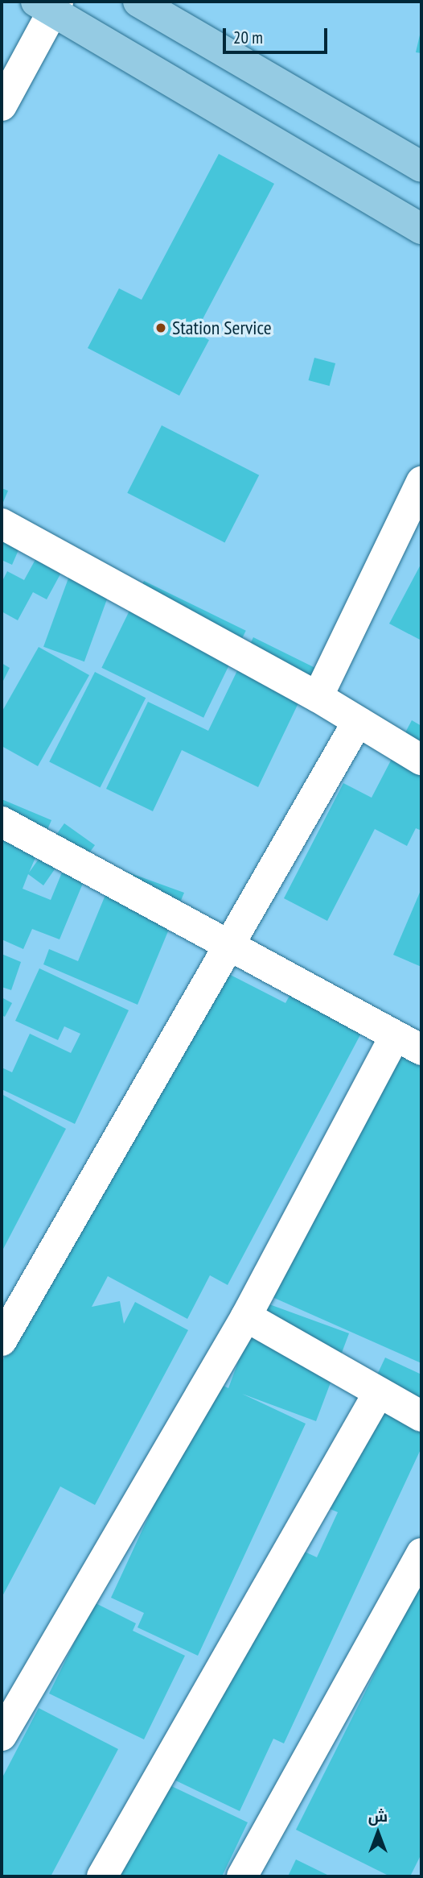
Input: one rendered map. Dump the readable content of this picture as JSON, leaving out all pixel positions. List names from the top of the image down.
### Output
{
  "places": ["Station Service"],
  "scale_bar": "20 m",
  "north": "top"
}
